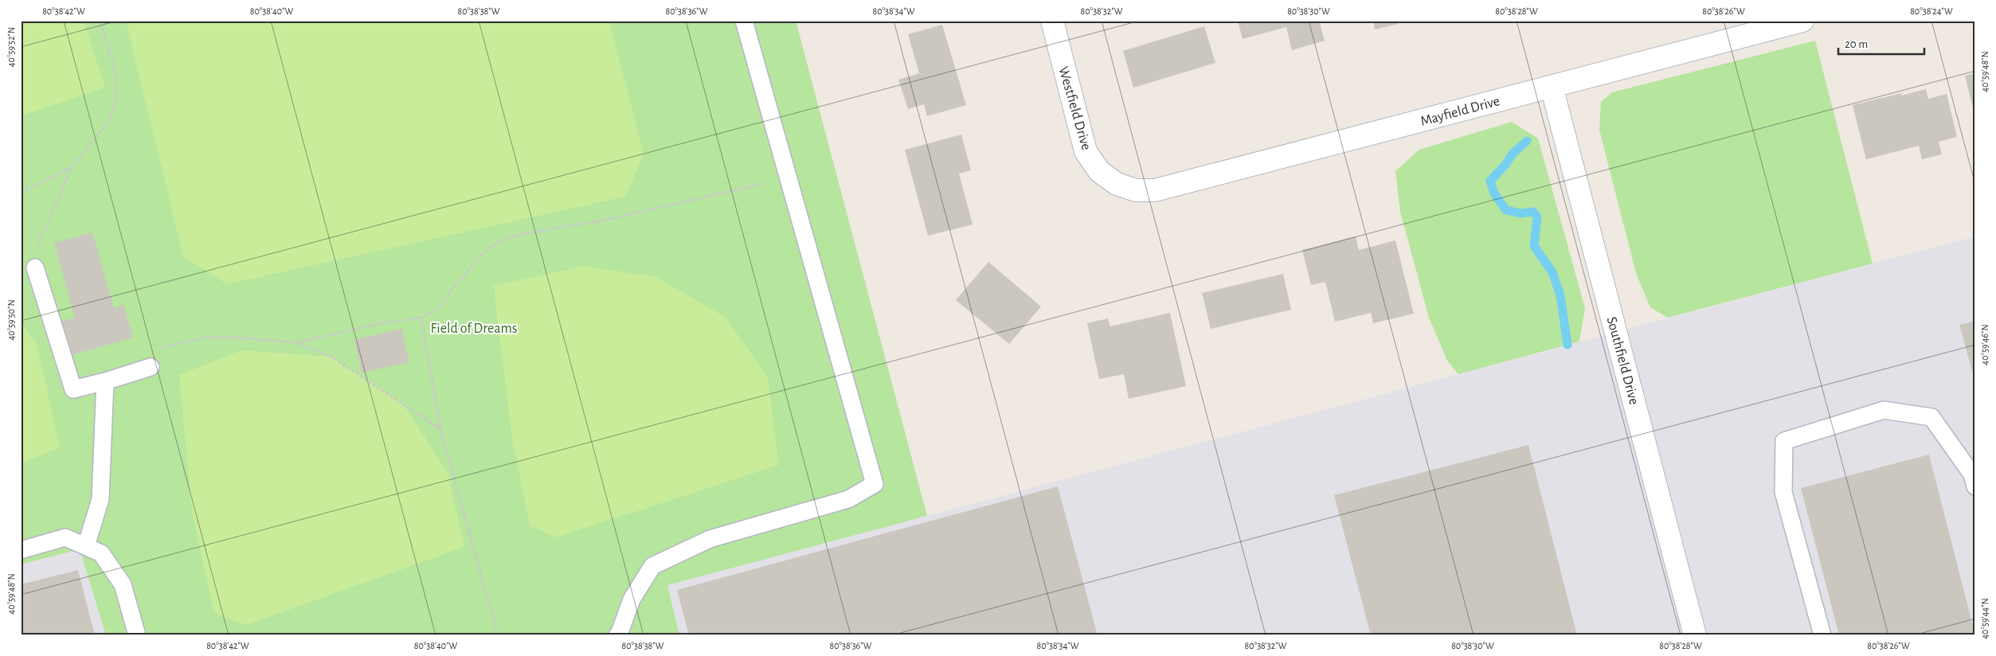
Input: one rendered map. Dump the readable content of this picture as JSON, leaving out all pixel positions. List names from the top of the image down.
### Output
{
  "streets": {
    "street": ["Westfield Drive", "Mayfield Drive", "Southfield Drive"]
  },
  "crossings": [
    ["Westfield Drive", "Mayfield Drive"],
    ["Mayfield Drive", "Southfield Drive"]
  ],
  "parks": ["Field of Dreams"],
  "scale_bar": "20 m",
  "coordinates": [
    "80°38'42\"W",
    "80°38'40\"W",
    "80°38'38\"W",
    "80°38'36\"W",
    "80°38'34\"W",
    "80°38'32\"W",
    "80°38'30\"W",
    "80°38'28\"W",
    "80°38'26\"W",
    "80°38'24\"W",
    "40°59'52\"N",
    "40°59'48\"N",
    "40°59'50\"N",
    "40°59'46\"N",
    "40°59'44\"N"
  ]
}
